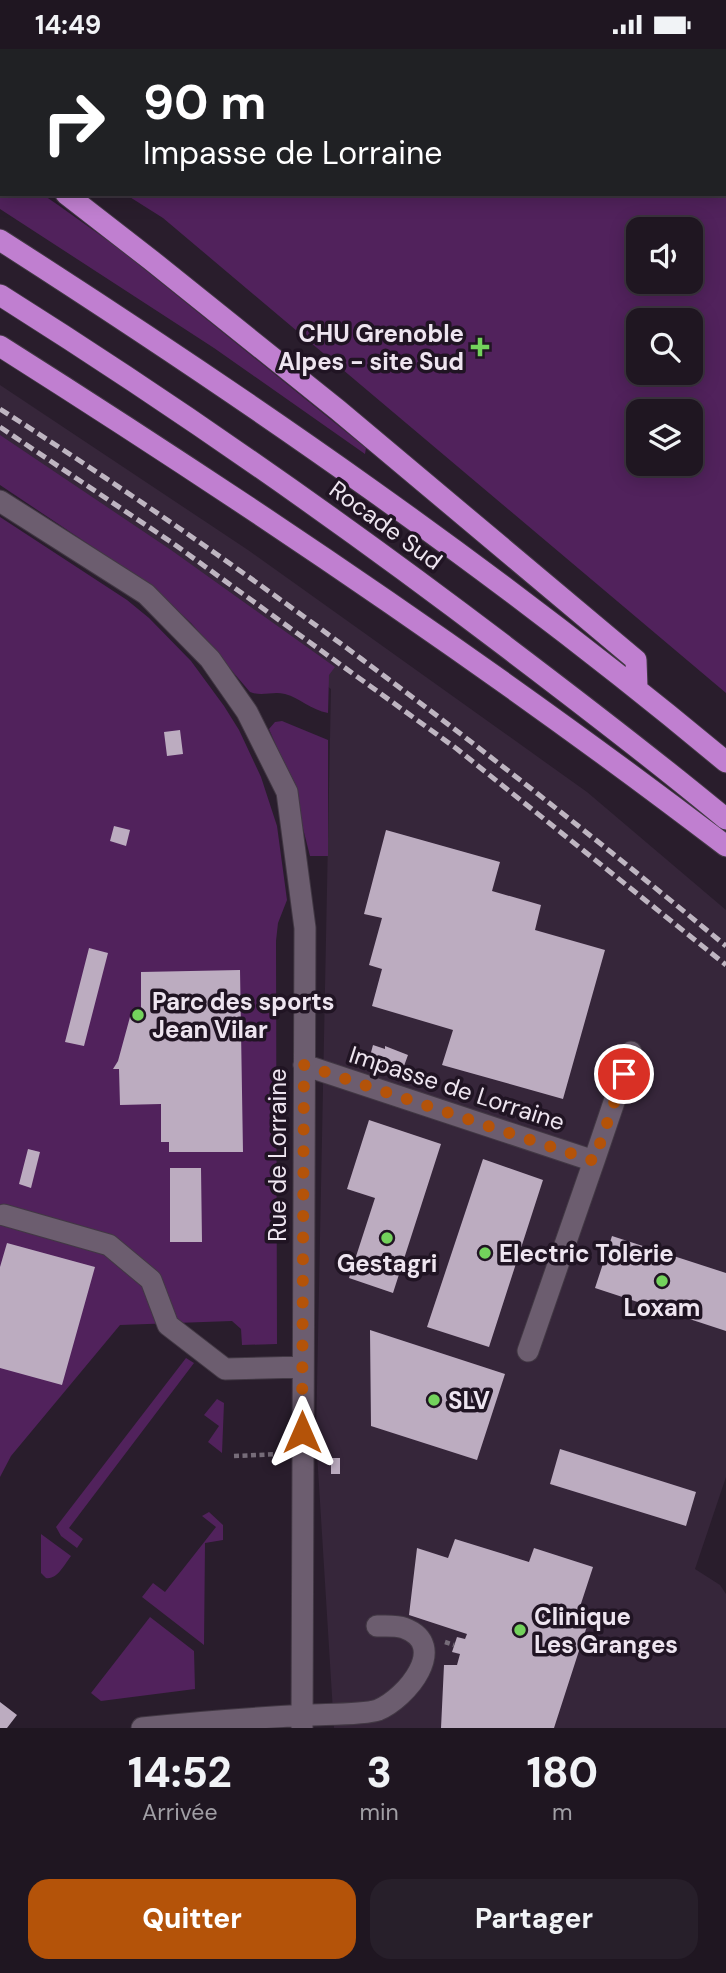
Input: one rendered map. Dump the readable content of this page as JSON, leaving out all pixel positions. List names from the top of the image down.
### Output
{
  "streets": {
    "highway": ["Rocade Sud"],
    "street": ["Impasse de Lorraine", "Rue de Lorraine"]
  },
  "crossings": [
    ["Impasse de Lorraine", "Rue de Lorraine"]
  ],
  "places": {
    "health": ["CHU Grenoble Alpes - site Sud"],
    "other": [
      "Parc des sports Jean Vilar",
      "Gestagri",
      "Electric Tolerie",
      "Loxam",
      "SLV",
      "Clinique Les Granges"
    ]
  },
  "page": {
    "status": "14:49",
    "turn": ["90 m", "Impasse de Lorraine"],
    "eta": [
      "14:52",
      "Arrivée",
      "3",
      "min",
      "180",
      "m"
    ],
    "buttons": ["Quitter", "Partager"]
  }
}
